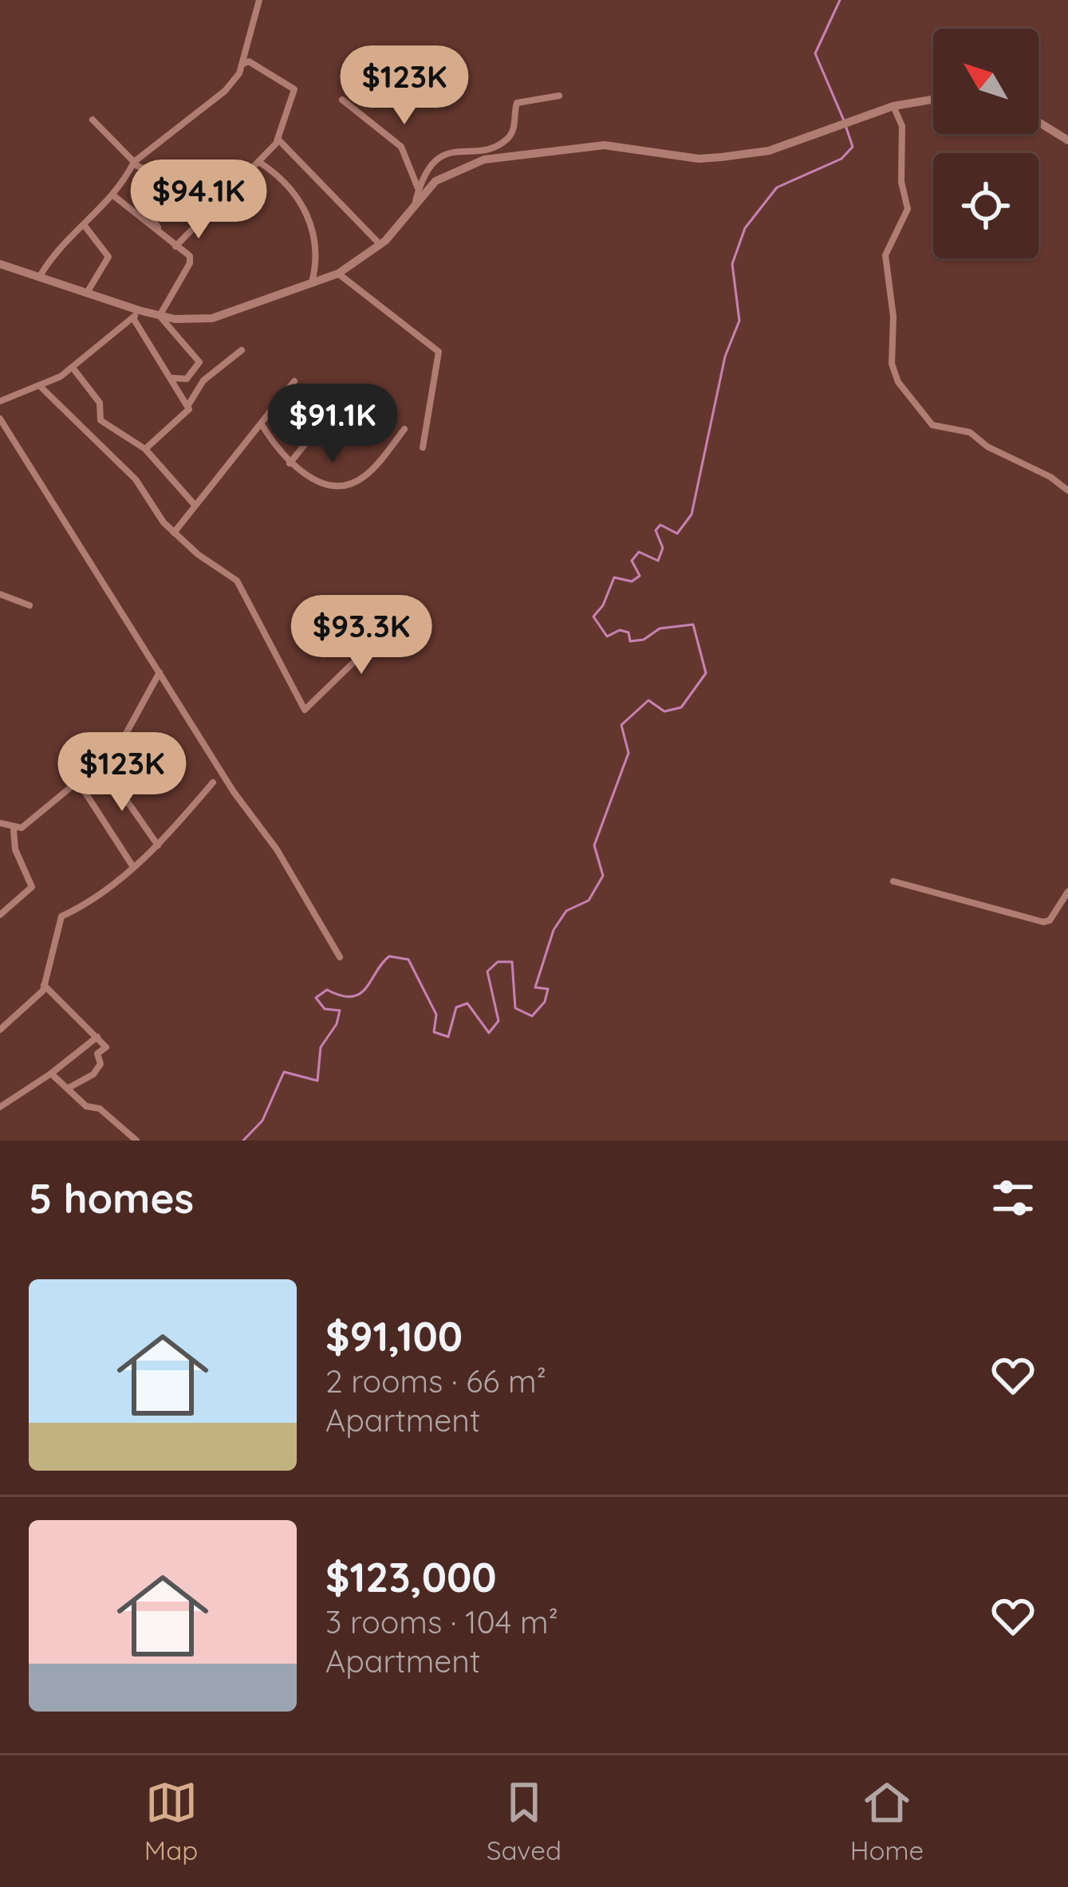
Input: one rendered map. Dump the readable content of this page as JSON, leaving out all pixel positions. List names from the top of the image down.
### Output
{
  "north": "top left",
  "page": {
    "price": [
      "$123K",
      "$94.1K",
      "$91.1K",
      "$93.3K",
      "$123K"
    ],
    "heading": "5 homes",
    "list": [
      {
        "name": "$91,100",
        "note": "2 rooms · 66 m² · Apartment"
      },
      {
        "name": "$123,000",
        "note": "3 rooms · 104 m² · Apartment"
      }
    ],
    "tabs": ["Map", "Saved", "Home"]
  }
}
